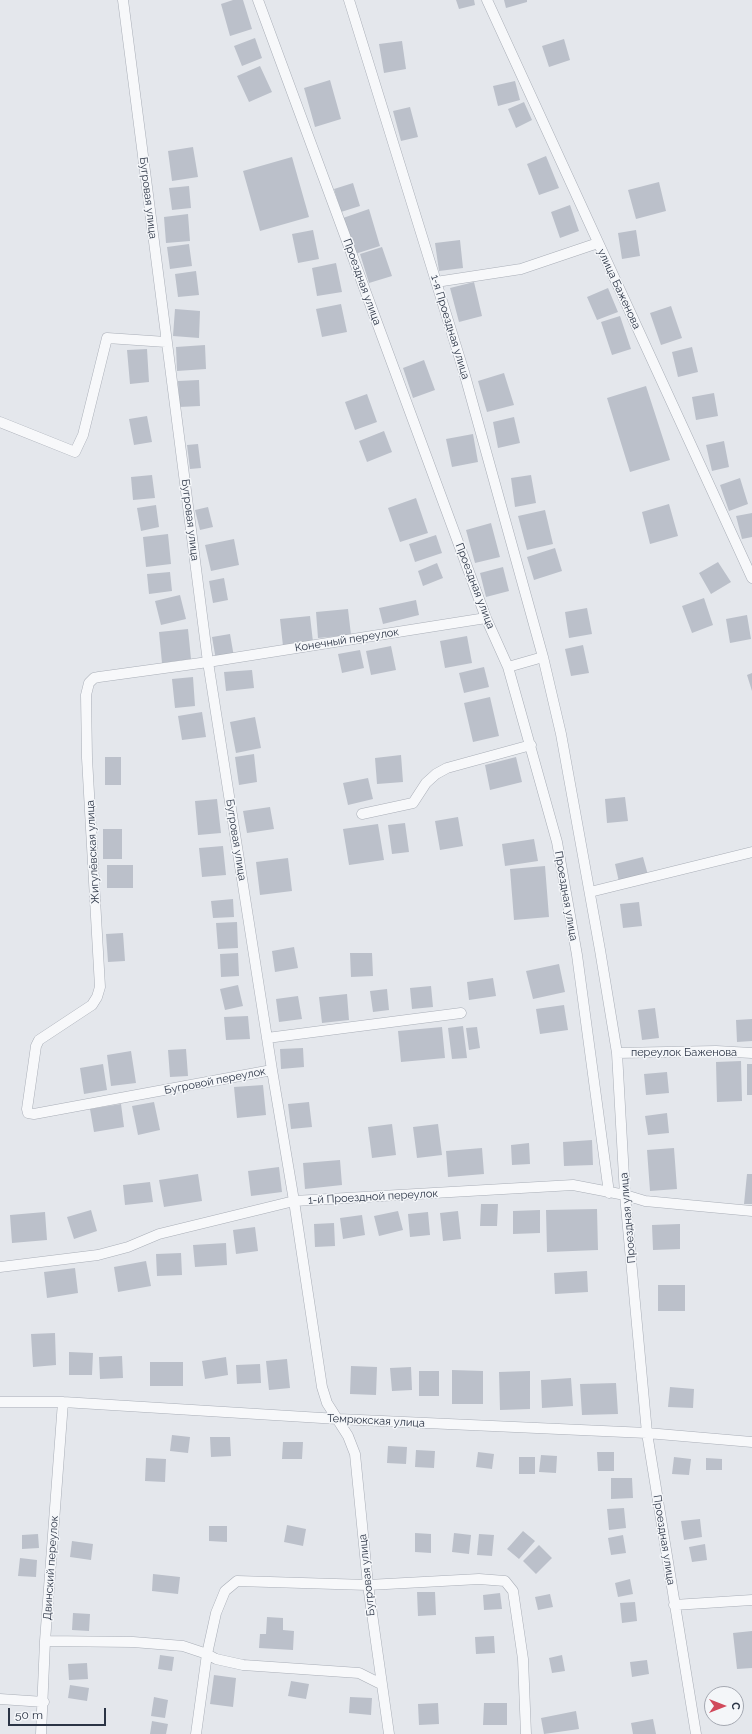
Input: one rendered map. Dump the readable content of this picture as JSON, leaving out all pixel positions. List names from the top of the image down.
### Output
{
  "streets": {
    "street": [
      "Бугровая улица",
      "Проездная улица",
      "улица Баженова",
      "1-я Проездная улица",
      "Конечный переулок",
      "Жигулёвская улица",
      "переулок Баженова",
      "Бугровой переулок",
      "1-й Проездной переулок",
      "Темрюкская улица",
      "Двинский переулок"
    ]
  },
  "crossings": [
    ["Бугровая улица", "Конечный переулок"],
    ["Бугровая улица", "Жигулёвская улица"],
    ["Бугровая улица", "Бугровой переулок"],
    ["Бугровая улица", "1-й Проездной переулок"],
    ["Бугровая улица", "Темрюкская улица"],
    ["Проездная улица", "1-я Проездная улица"],
    ["Проездная улица", "Конечный переулок"],
    ["Проездная улица", "переулок Баженова"],
    ["Проездная улица", "1-й Проездной переулок"],
    ["Проездная улица", "Темрюкская улица"],
    ["Конечный переулок", "Жигулёвская улица"],
    ["Жигулёвская улица", "Бугровой переулок"],
    ["Темрюкская улица", "Двинский переулок"]
  ],
  "scale_bar": "50 m",
  "north": "right"
}
